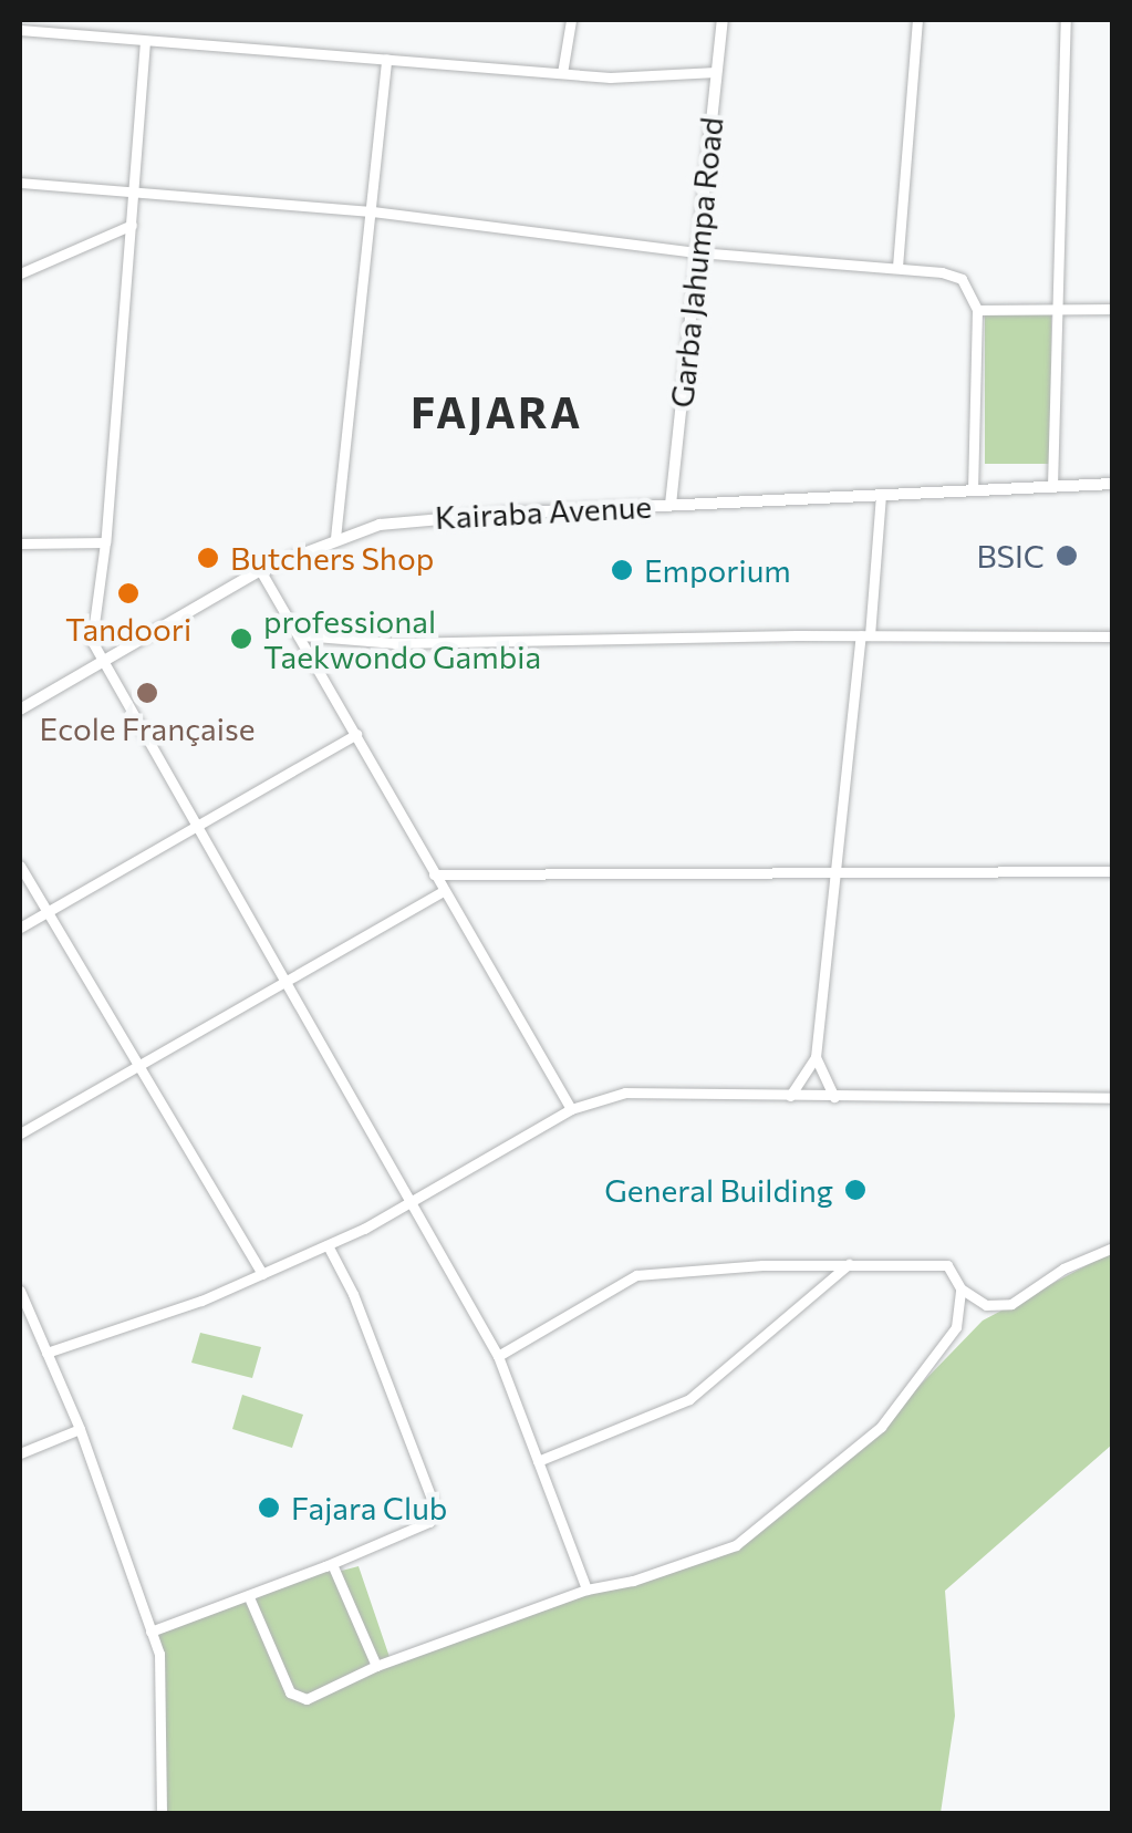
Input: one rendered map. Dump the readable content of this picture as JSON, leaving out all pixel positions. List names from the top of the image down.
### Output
{
  "streets": {
    "street": ["Garba Jahumpa Road", "Kairaba Avenue"]
  },
  "crossings": [
    ["Garba Jahumpa Road", "Kairaba Avenue"]
  ],
  "districts": ["FAJARA"],
  "places": [
    "BSIC",
    "Butchers Shop",
    "Emporium",
    "Tandoori",
    "professional Taekwondo Gambia",
    "Ecole Française",
    "General Building",
    "Fajara Club"
  ]
}
